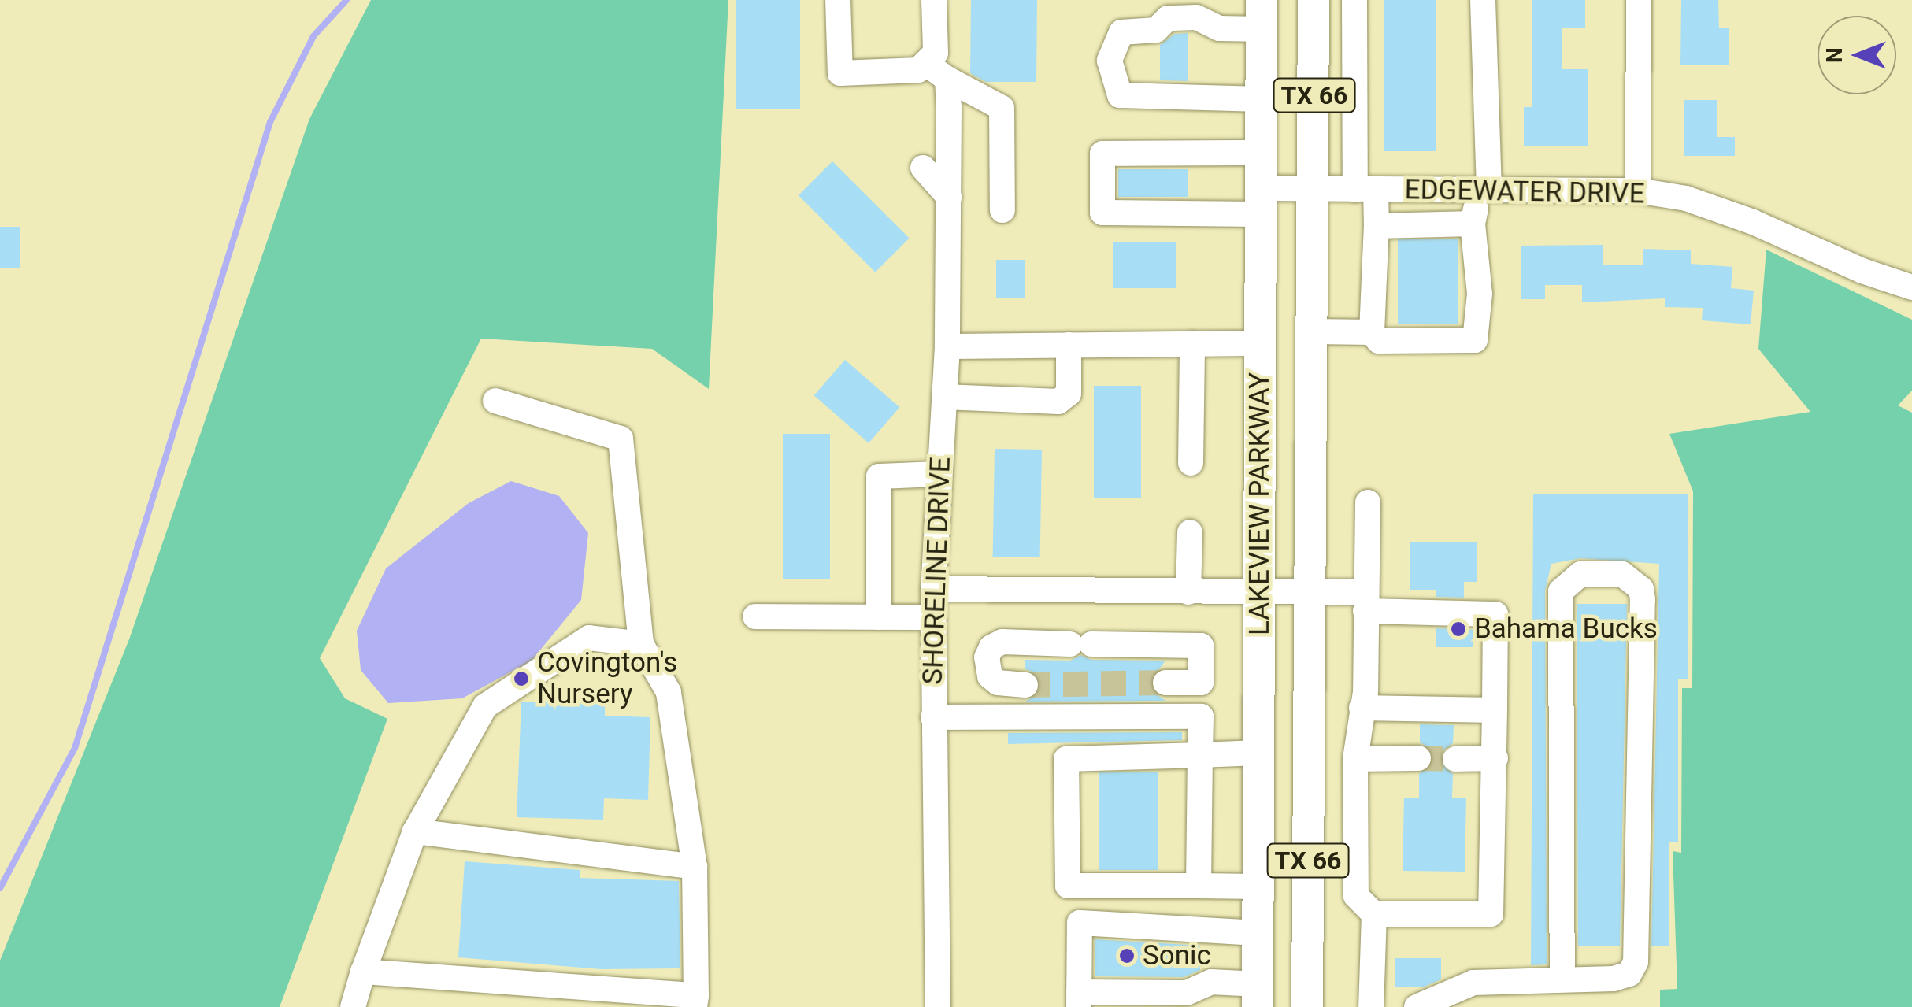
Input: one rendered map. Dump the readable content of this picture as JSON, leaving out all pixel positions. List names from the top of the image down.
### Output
{
  "streets": {
    "main road": ["TX 66", "LAKEVIEW PARKWAY"],
    "street": ["EDGEWATER DRIVE", "SHORELINE DRIVE"]
  },
  "crossings": [
    ["EDGEWATER DRIVE", "LAKEVIEW PARKWAY"]
  ],
  "places": ["Bahama Bucks", "Covington's Nursery", "Sonic"],
  "north": "left"
}
